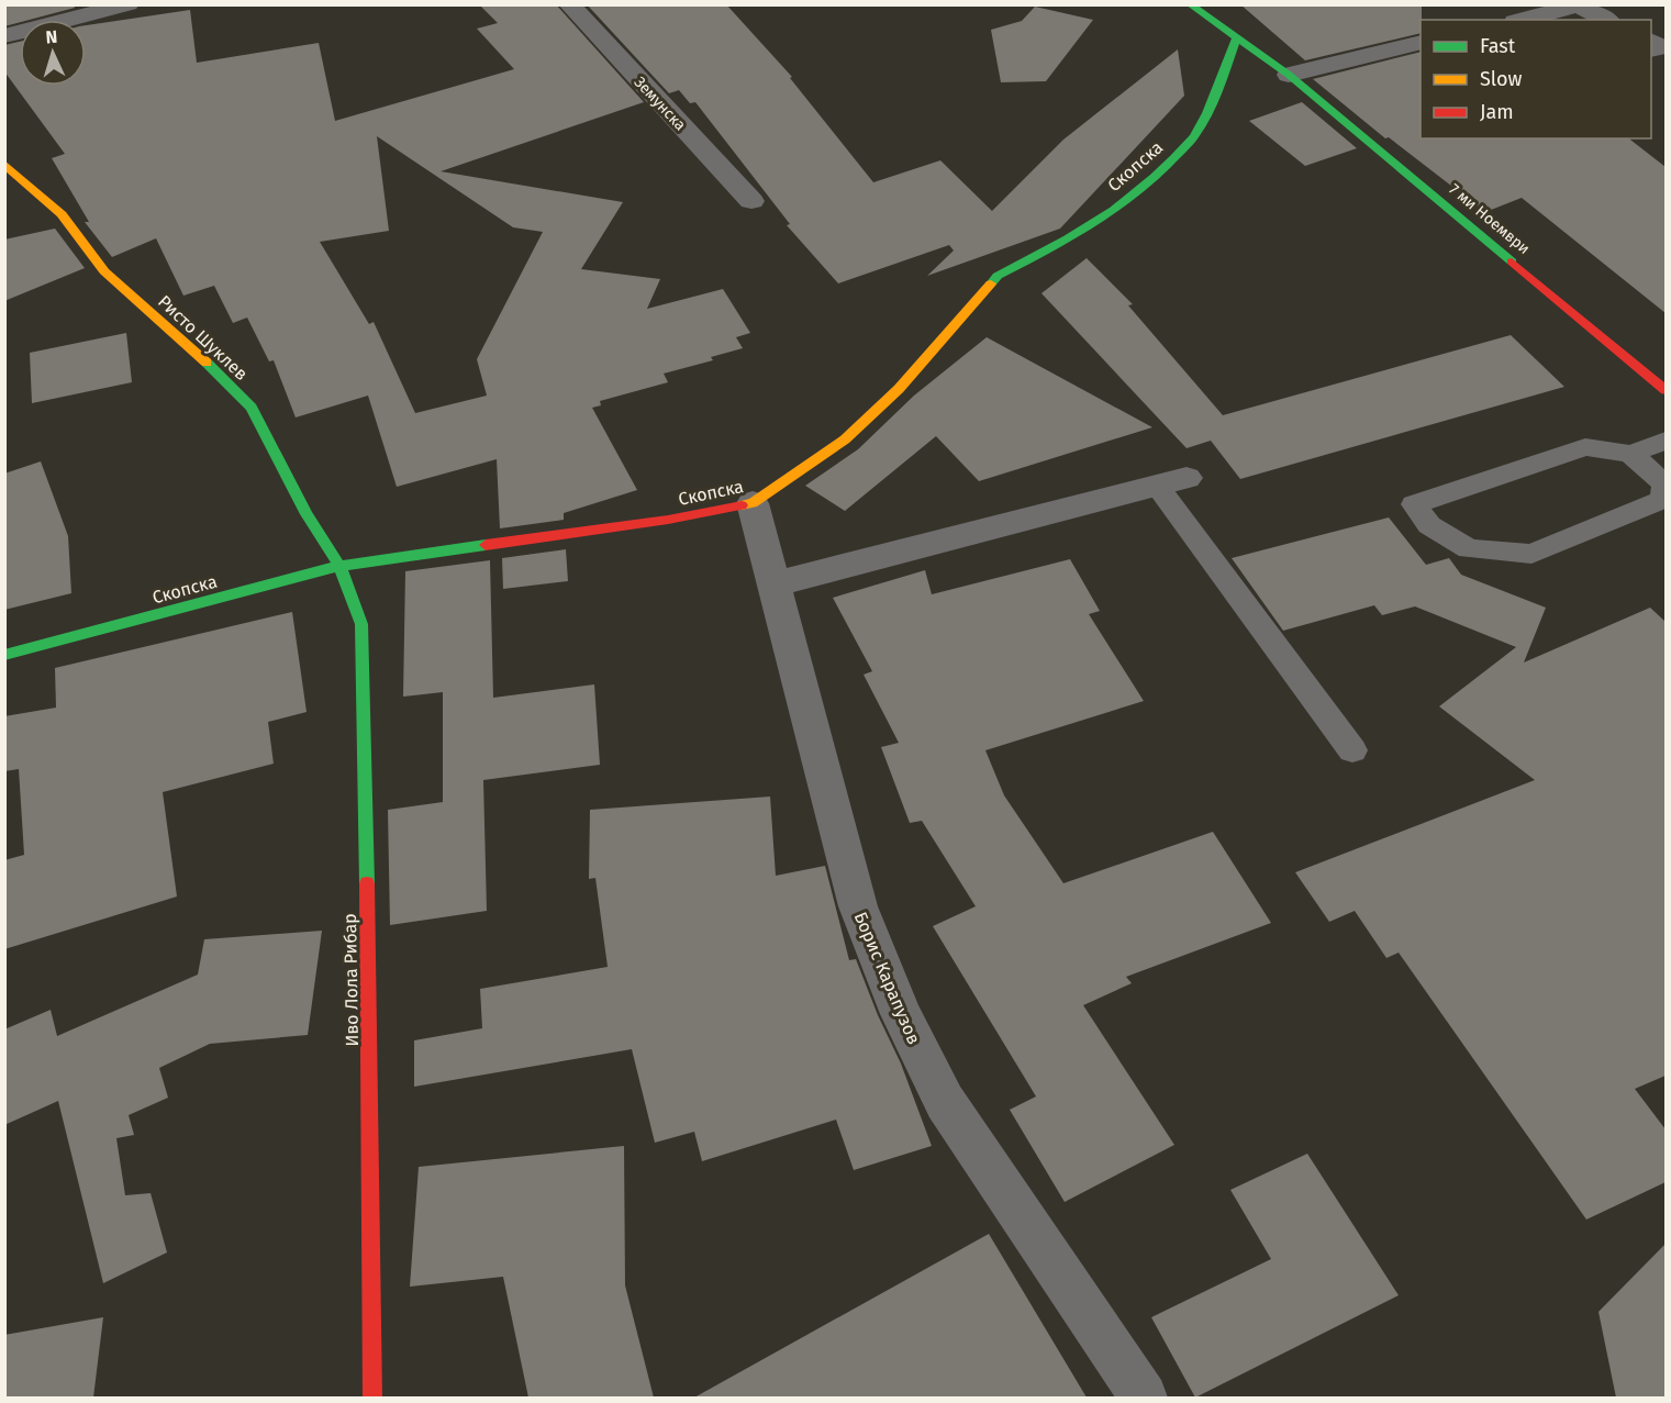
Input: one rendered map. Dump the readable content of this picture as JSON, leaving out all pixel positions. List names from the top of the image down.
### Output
{
  "streets": {
    "street": [
      "Земунска",
      "Скопска",
      "7 ми Ноември",
      "Ристо Шуклев",
      "Борис Карапузов",
      "Иво Лола Рибар"
    ]
  },
  "crossings": [
    ["Скопска", "7 ми Ноември"],
    ["Скопска", "Ристо Шуклев"],
    ["Скопска", "Борис Карапузов"],
    ["Скопска", "Иво Лола Рибар"],
    ["Ристо Шуклев", "Иво Лола Рибар"]
  ],
  "legend": ["Fast", "Slow", "Jam"],
  "north": "top"
}
